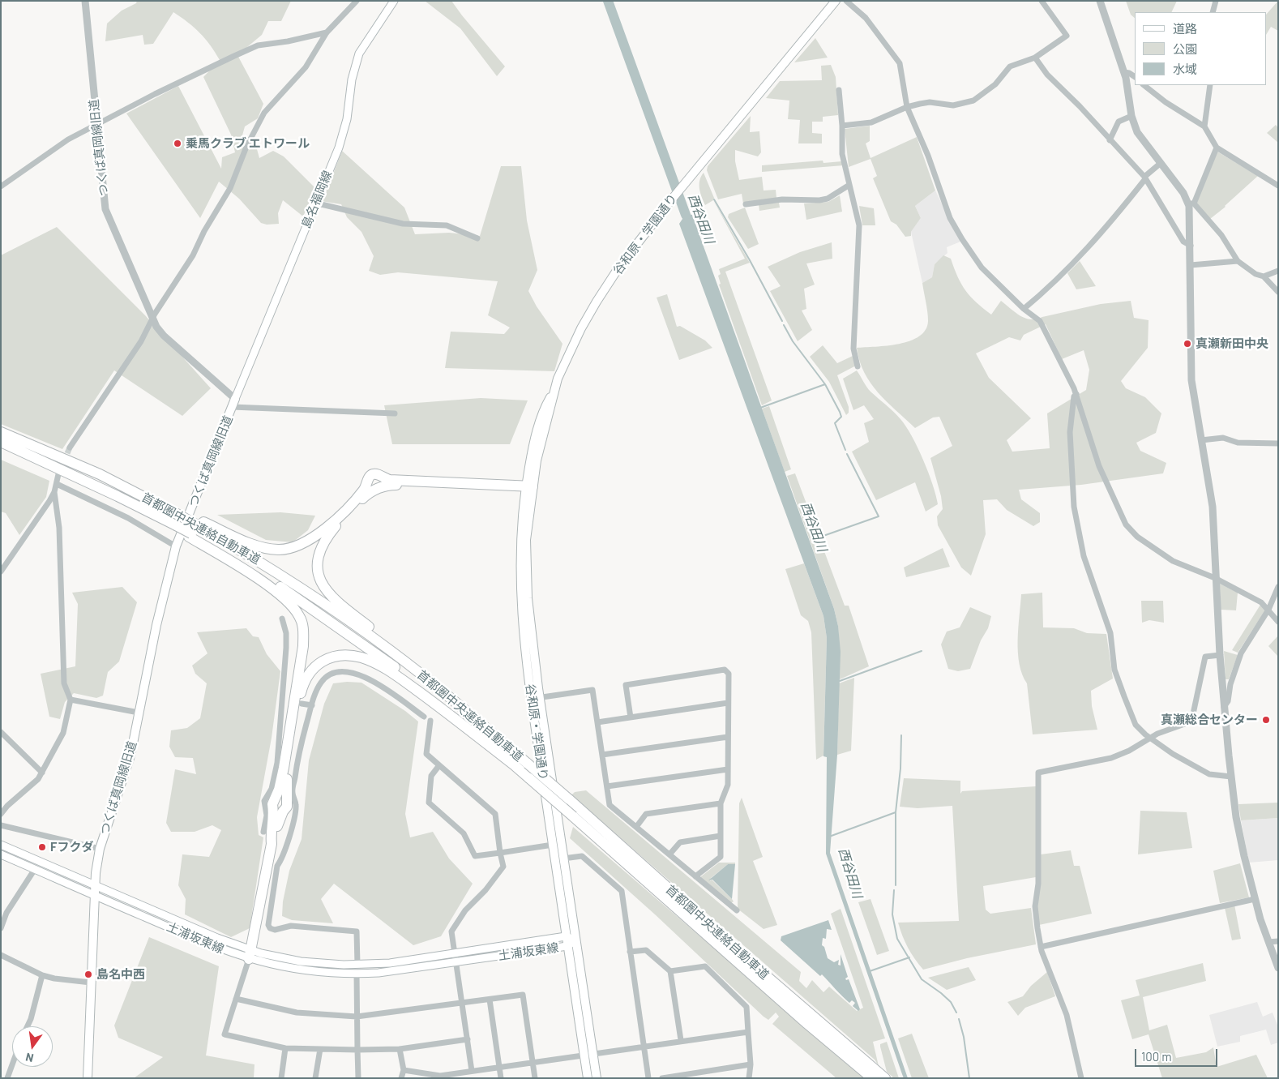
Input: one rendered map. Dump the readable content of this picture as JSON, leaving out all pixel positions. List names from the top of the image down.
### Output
{
  "streets": {
    "highway": ["首都圏中央連絡自動車道"],
    "main road": [
      "つくば真岡線旧道",
      "島名福岡線",
      "谷和原・学園通り",
      "土浦坂東線"
    ]
  },
  "crossings": [
    ["つくば真岡線旧道", "島名福岡線"],
    ["つくば真岡線旧道", "土浦坂東線"],
    ["谷和原・学園通り", "土浦坂東線"]
  ],
  "water": ["西谷田川"],
  "places": [
    "乗馬クラブ エトワール",
    "真瀬新田中央",
    "真瀬総合センター",
    "Fフクダ",
    "島名中西"
  ],
  "legend": ["道路", "公園", "水域"],
  "scale_bar": "100 m",
  "north": "bottom"
}
